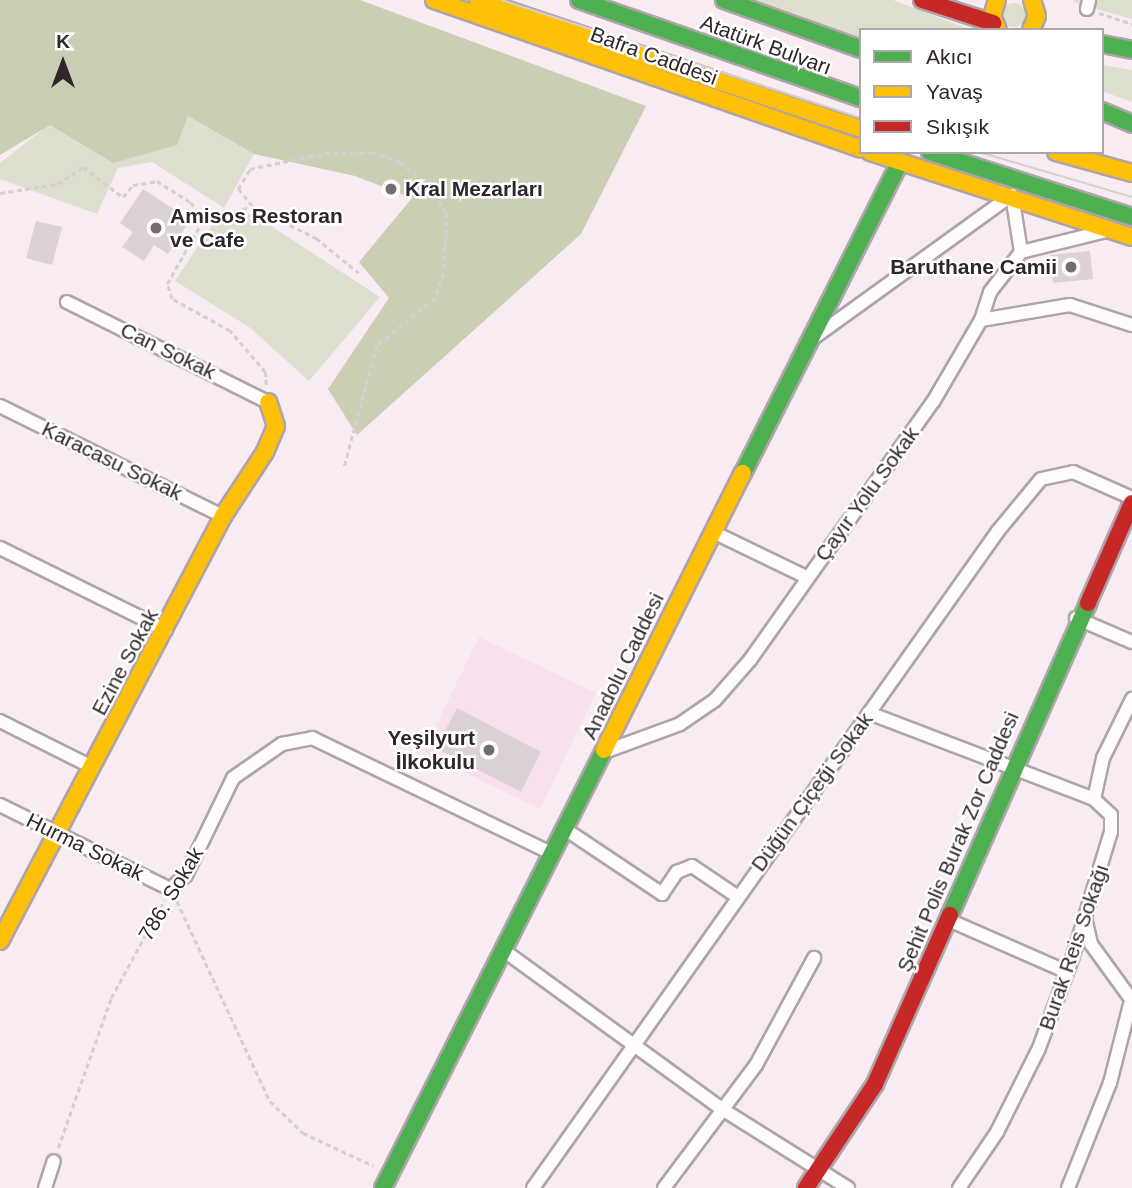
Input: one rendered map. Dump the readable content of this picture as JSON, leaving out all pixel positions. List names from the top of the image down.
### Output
{
  "streets": {
    "main road": [
      "Atatürk Bulvarı",
      "Bafra Caddesi",
      "Ezine Sokak",
      "Anadolu Caddesi",
      "Şehit Polis Burak Zor Caddesi"
    ],
    "street": [
      "Can Sokak",
      "Karacasu Sokak",
      "Çayır Yolu Sokak",
      "Düğün Çiçeği Sokak",
      "Hurma Sokak",
      "786. Sokak",
      "Burak Reis Sokağı"
    ]
  },
  "crossings": [
    ["Can Sokak", "Ezine Sokak"],
    ["Karacasu Sokak", "Ezine Sokak"],
    ["Çayır Yolu Sokak", "Anadolu Caddesi"],
    ["Ezine Sokak", "Hurma Sokak"],
    ["Anadolu Caddesi", "786. Sokak"],
    ["Düğün Çiçeği Sokak", "Şehit Polis Burak Zor Caddesi"],
    ["Hurma Sokak", "786. Sokak"]
  ],
  "places": [
    "Kral Mezarları",
    "Amisos Restoran ve Cafe",
    "Baruthane Camii",
    "Yeşilyurt İlkokulu"
  ],
  "legend": ["Akıcı", "Yavaş", "Sıkışık"],
  "north": "top"
}
